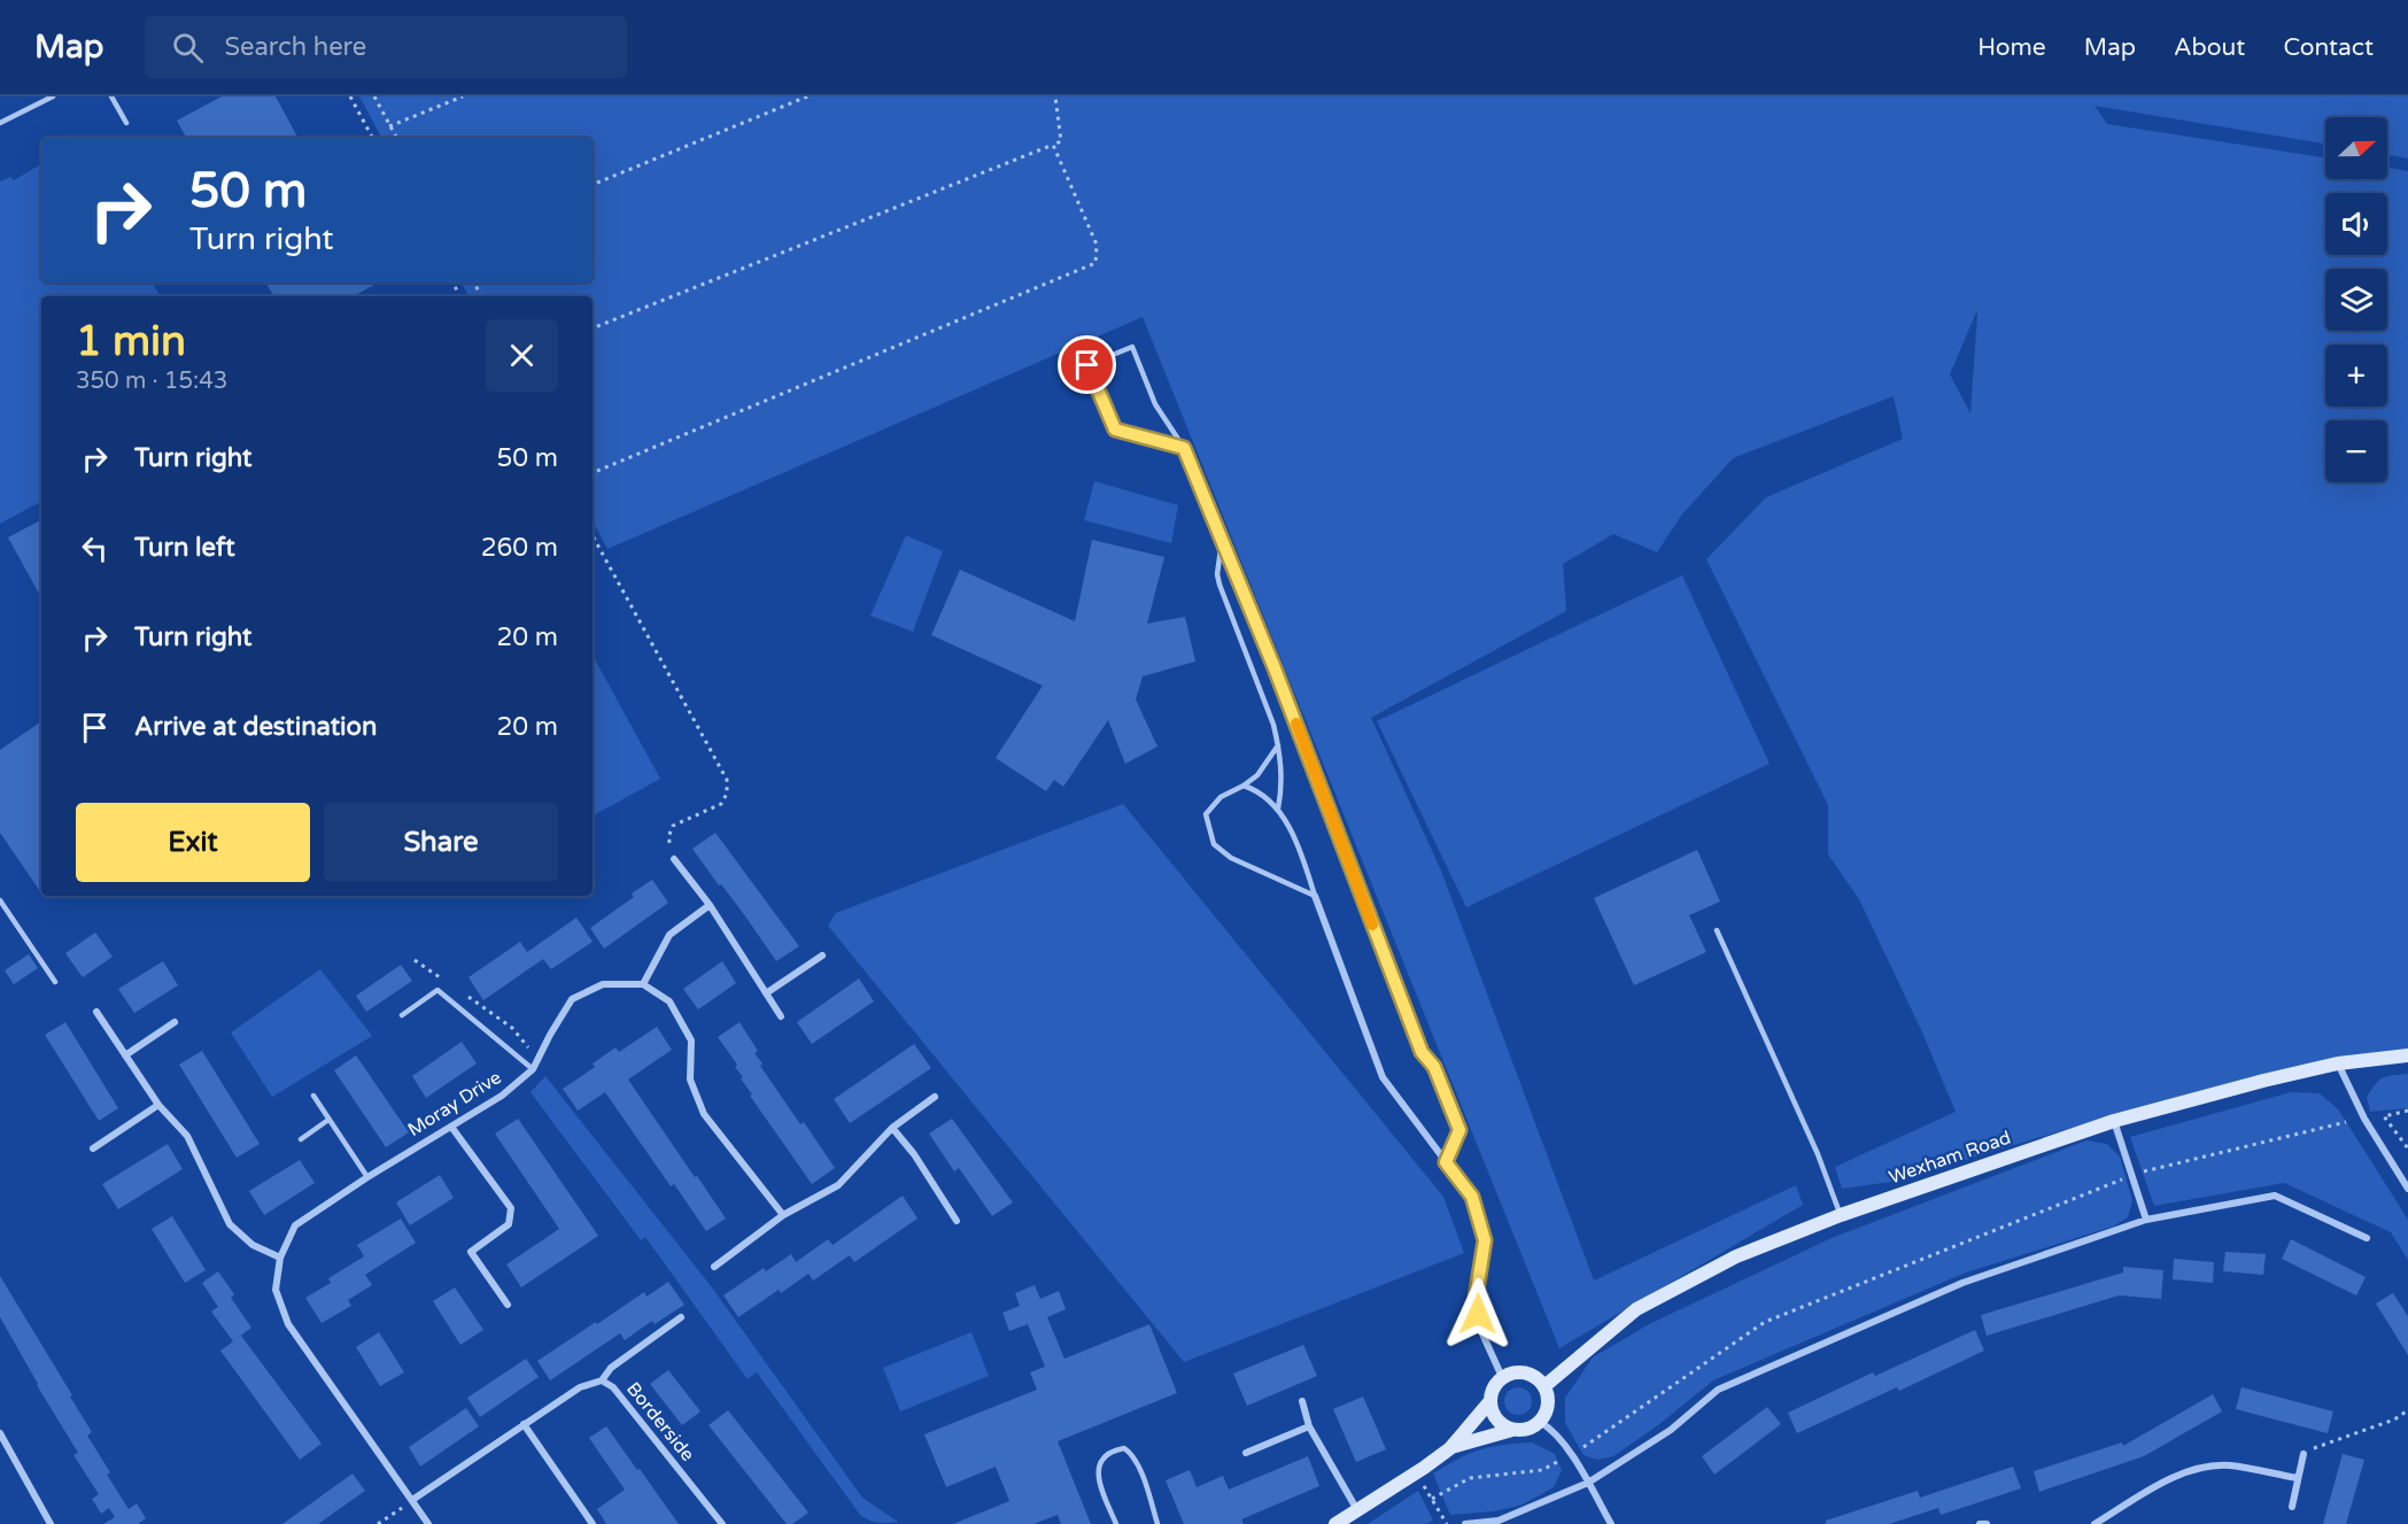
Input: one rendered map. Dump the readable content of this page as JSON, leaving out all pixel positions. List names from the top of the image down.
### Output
{
  "streets": {
    "street": ["Moray Drive", "Wexham Road", "Borderside"]
  },
  "crossings": [
    ["Moray Drive", "Borderside"]
  ],
  "north": "right",
  "page": {
    "header": "Map",
    "search": "Search here",
    "nav": [
      "Home",
      "Map",
      "About",
      "Contact"
    ],
    "map_buttons": ["+", "−"],
    "turn": ["50 m", "Turn right"],
    "heading": ["1 min", "350 m · 15:43"],
    "list": [
      {
        "name": "Turn right",
        "value": "50 m"
      },
      {
        "name": "Turn left",
        "value": "260 m"
      },
      {
        "name": "Turn right",
        "value": "20 m"
      },
      {
        "name": "Arrive at destination",
        "value": "20 m"
      }
    ],
    "buttons": ["Exit", "Share"]
  }
}
